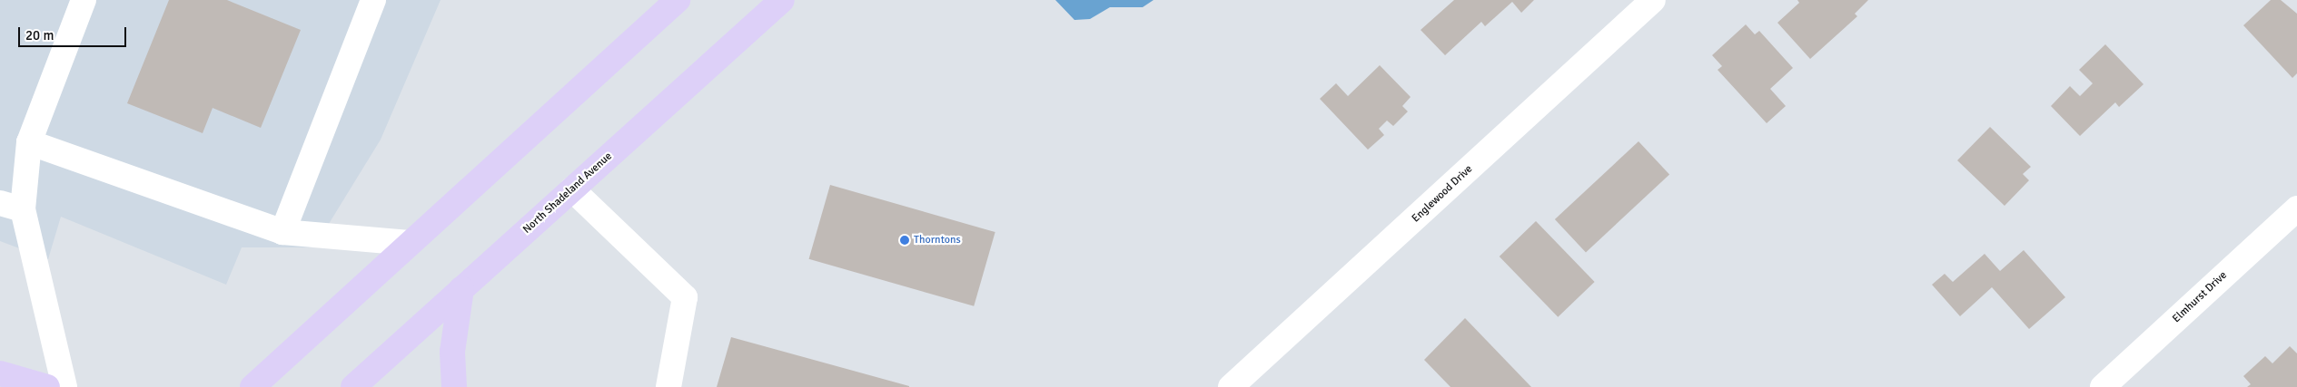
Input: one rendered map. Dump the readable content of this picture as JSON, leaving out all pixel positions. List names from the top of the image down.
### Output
{
  "streets": {
    "main road": ["North Shadeland Avenue"],
    "street": ["Englewood Drive", "Elmhurst Drive"]
  },
  "places": ["Thorntons"],
  "scale_bar": "20 m"
}
